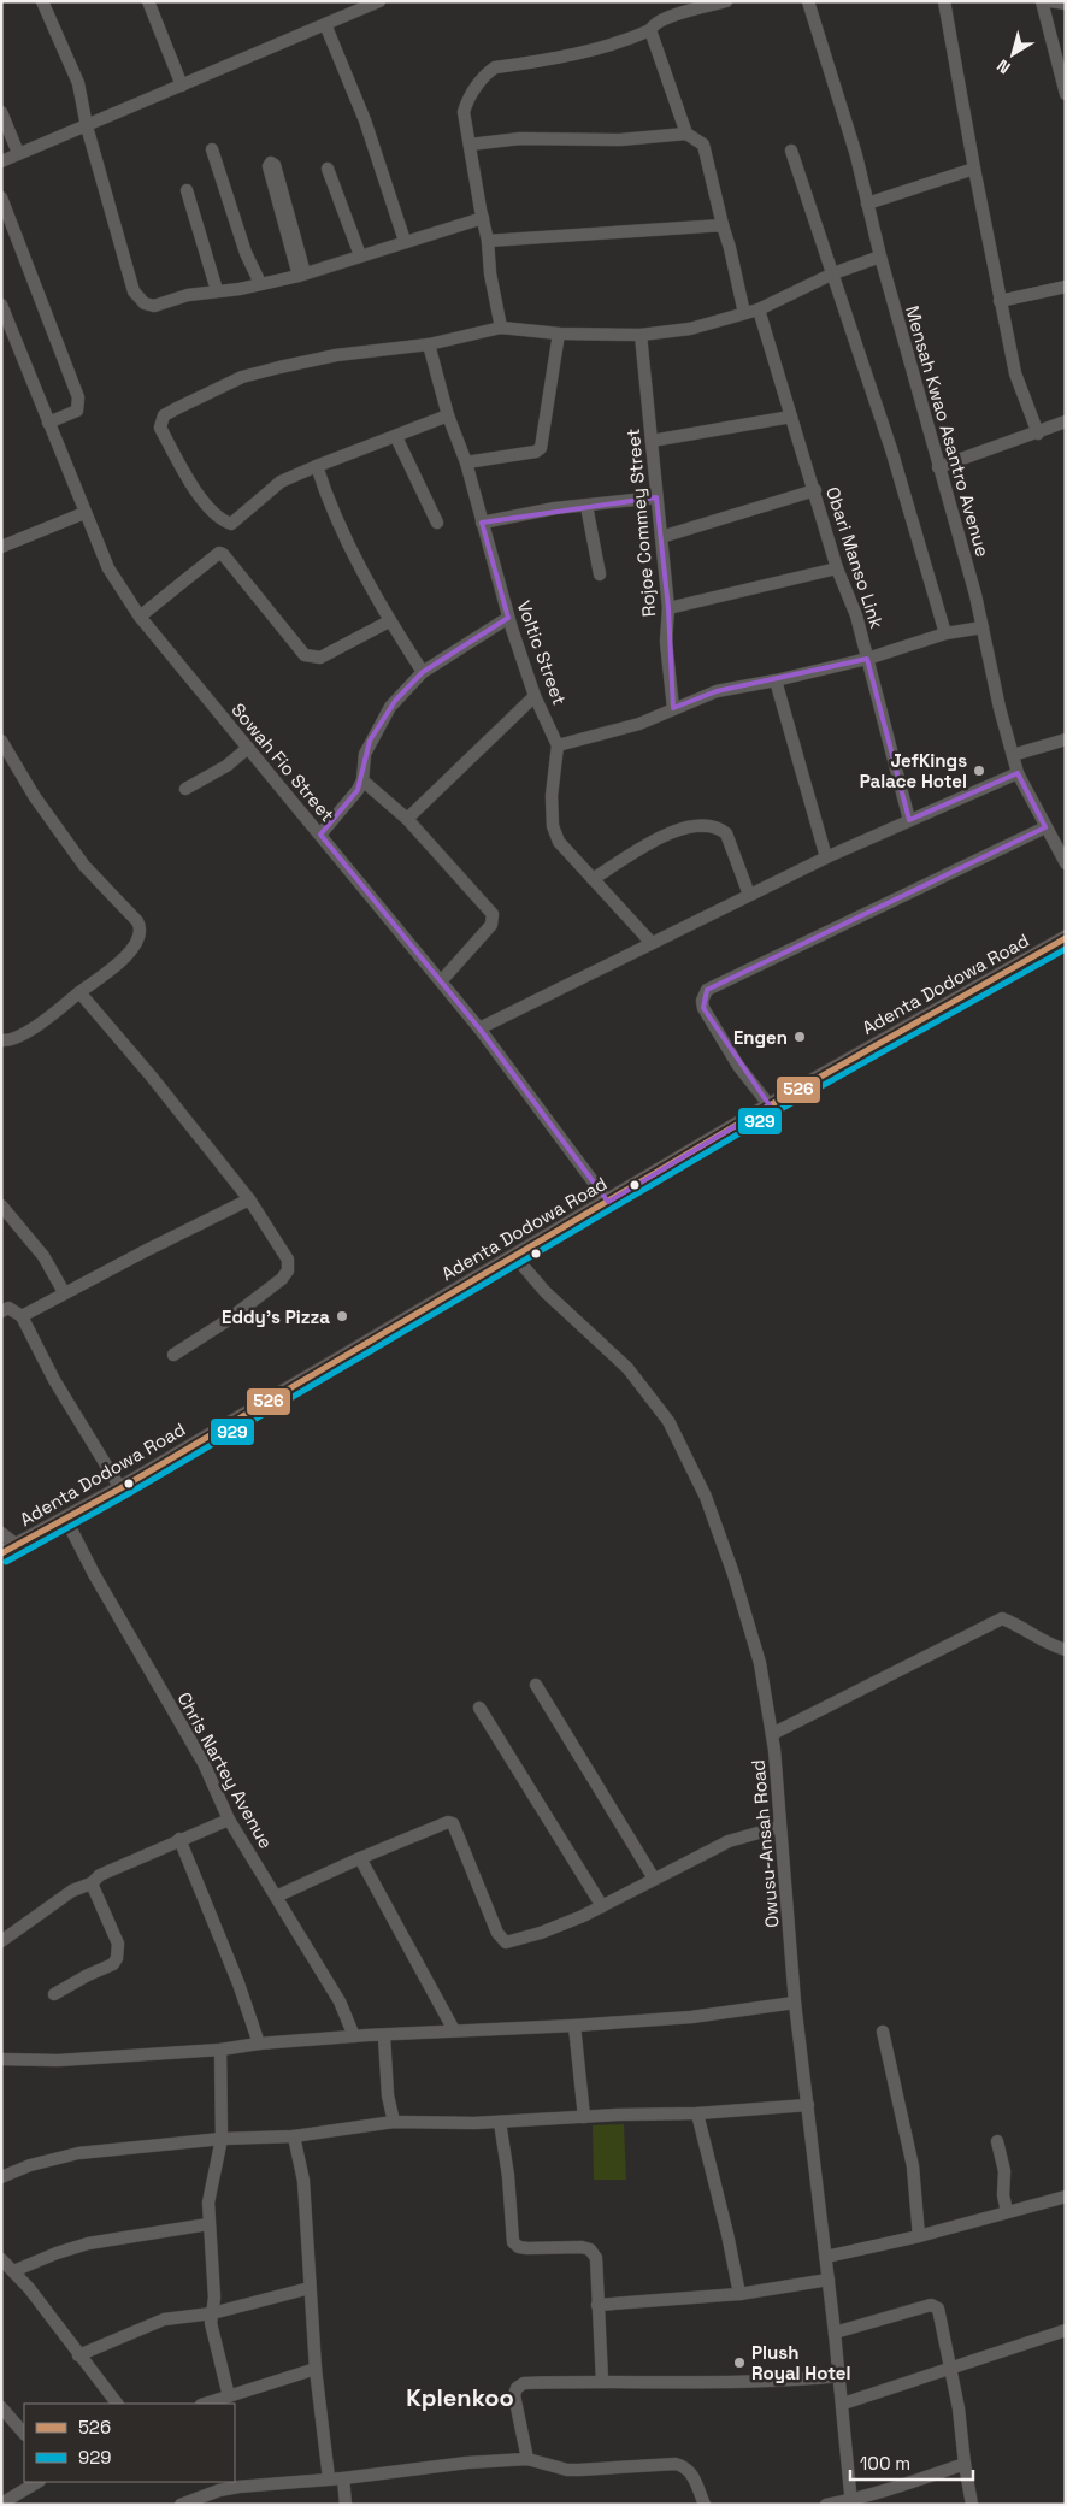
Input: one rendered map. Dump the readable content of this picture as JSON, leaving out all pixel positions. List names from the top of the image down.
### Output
{
  "streets": {
    "main road": ["Adenta Dodowa Road"],
    "street": [
      "Mensah Kwao Asantro Avenue",
      "Rojoe Commey Street",
      "Obari Manso Link",
      "Voltic Street",
      "Sowah Fio Street",
      "Chris Nartey Avenue",
      "Owusu-Ansah Road"
    ]
  },
  "crossings": [
    ["Sowah Fio Street", "Adenta Dodowa Road"],
    ["Adenta Dodowa Road", "Chris Nartey Avenue"],
    ["Adenta Dodowa Road", "Owusu-Ansah Road"]
  ],
  "districts": ["Kplenkoo"],
  "places": [
    "JefKings Palace Hotel",
    "Engen",
    "Eddy's Pizza",
    "Plush Royal Hotel"
  ],
  "lines": ["transit line 526", "transit line 929"],
  "legend": ["526", "929"],
  "scale_bar": "100 m",
  "north": "bottom left"
}
